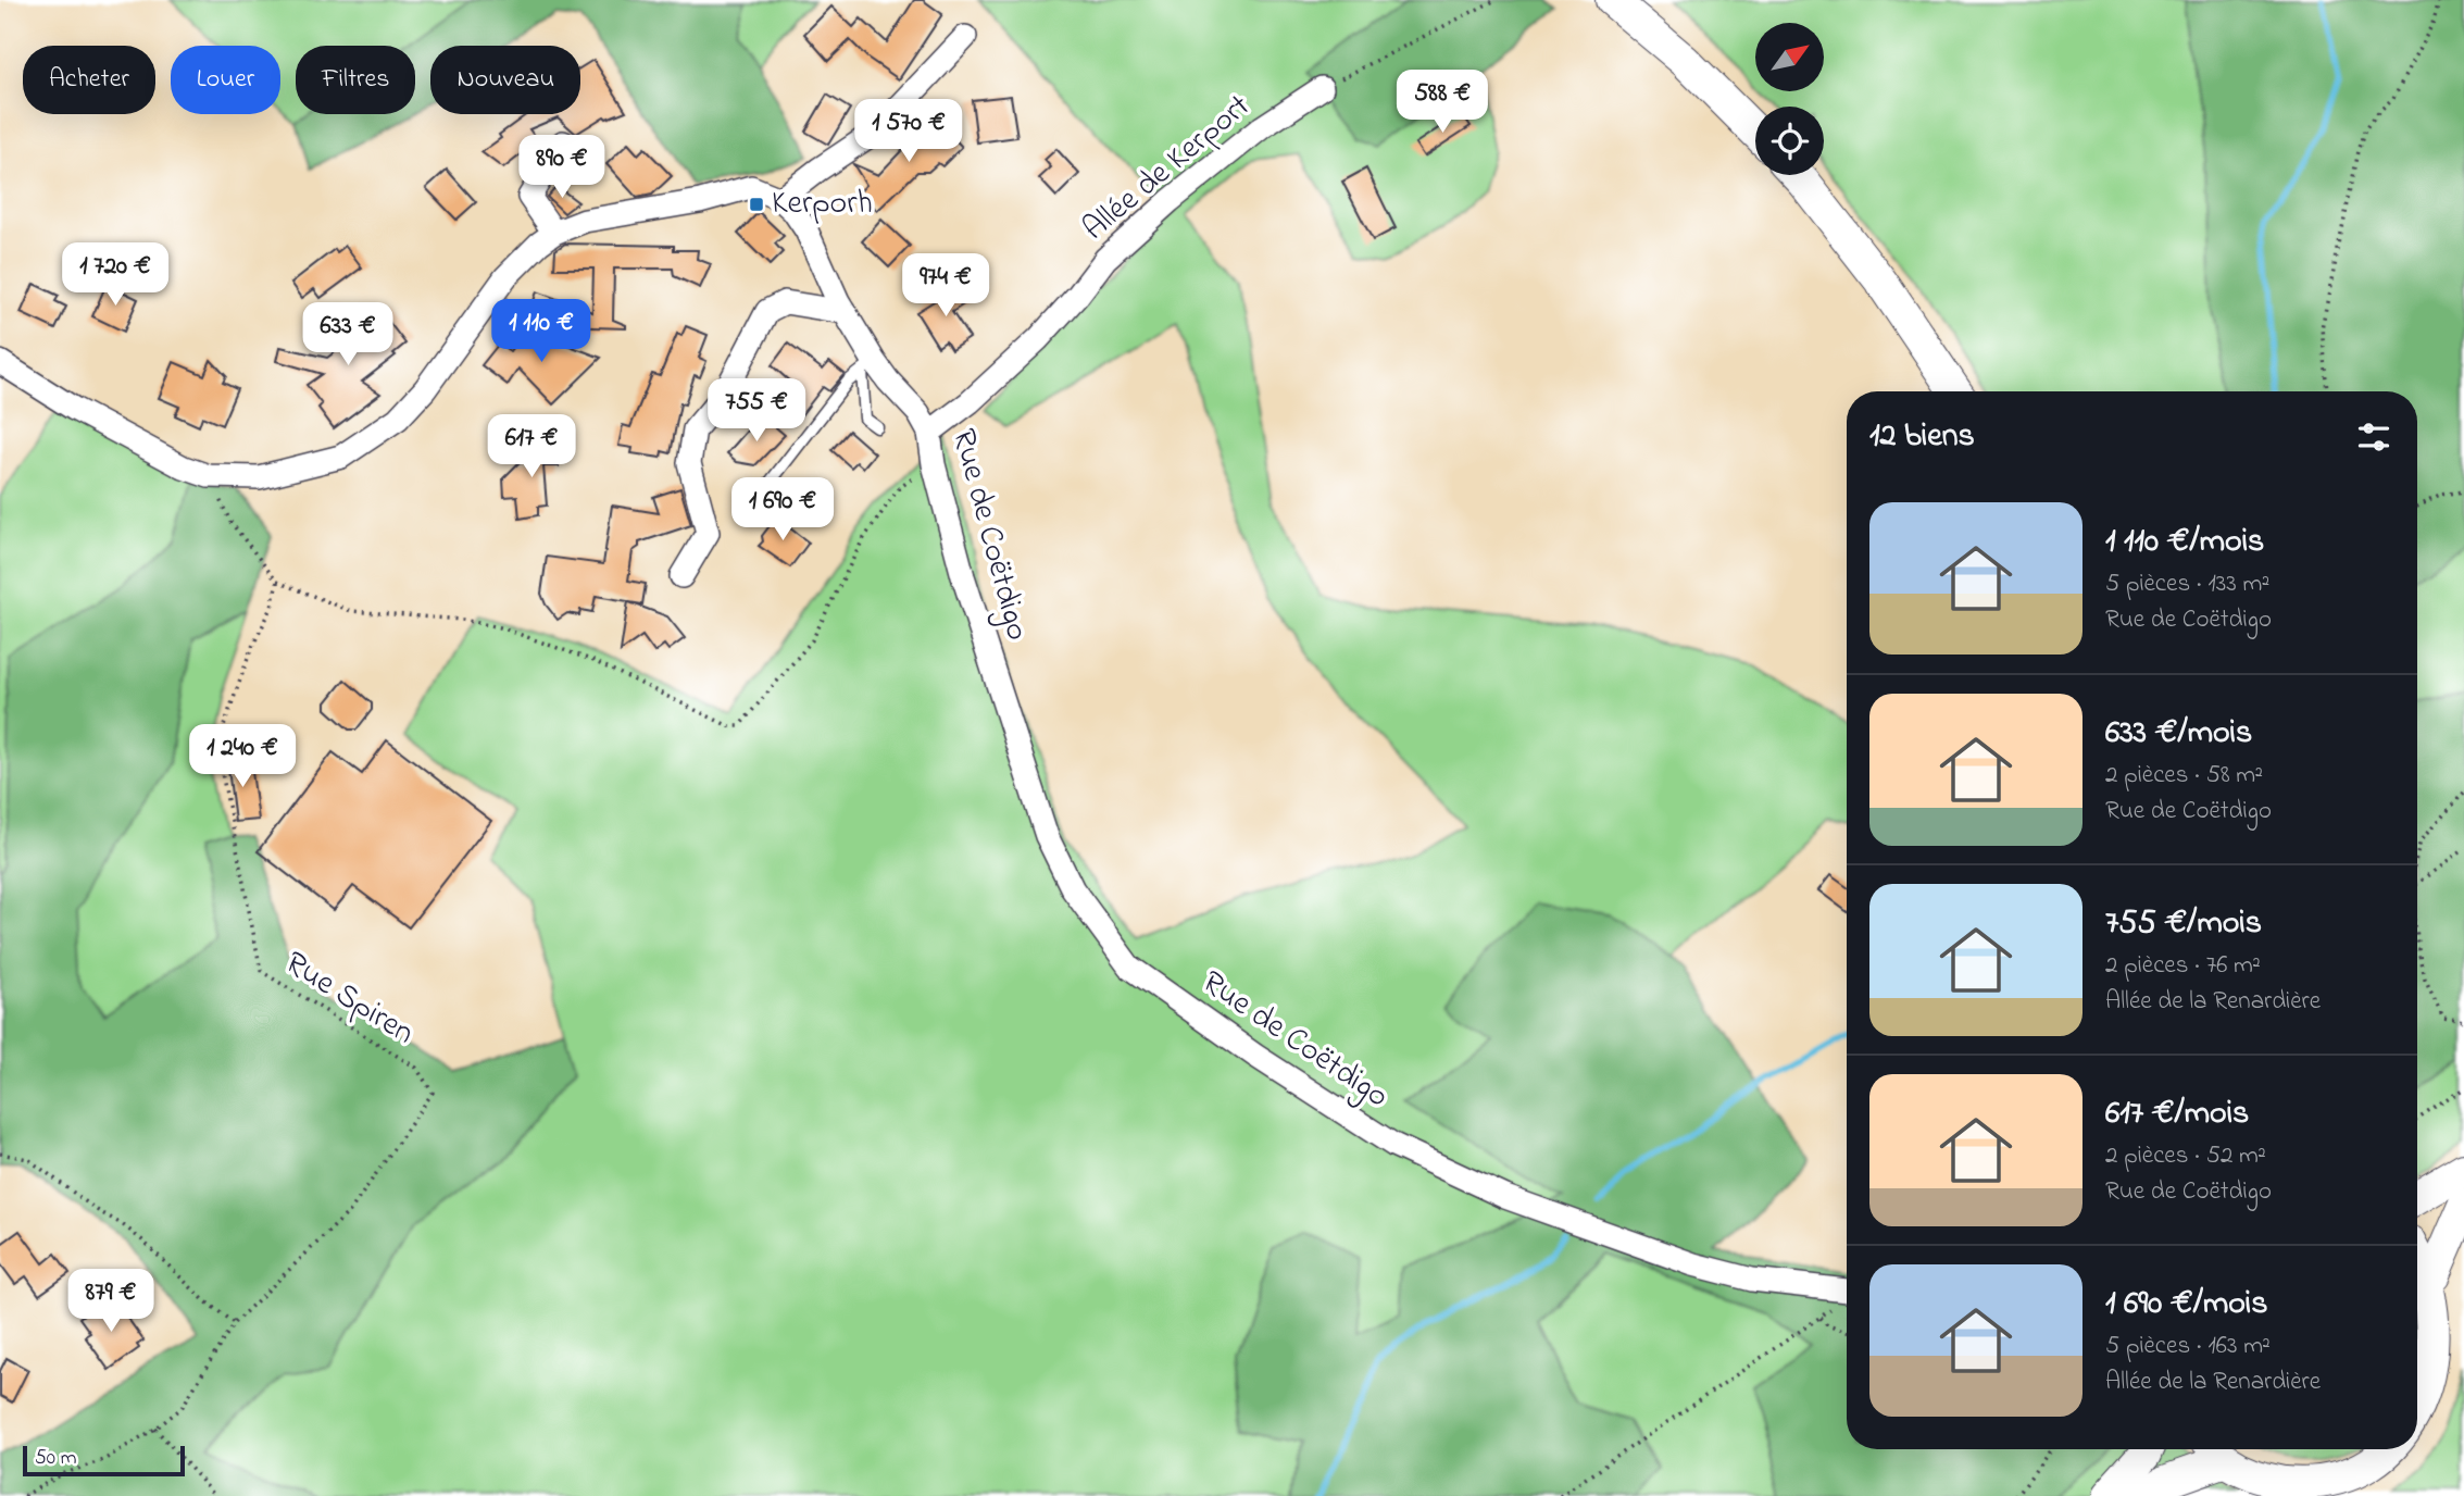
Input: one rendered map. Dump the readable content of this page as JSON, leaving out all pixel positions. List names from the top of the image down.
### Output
{
  "streets": {
    "street": ["Allée de Kerport", "Rue de Coëtdigo"],
    "path": ["Rue Spiren"]
  },
  "crossings": [
    ["Allée de Kerport", "Rue de Coëtdigo"]
  ],
  "places": {
    "transit": ["Kerporh"]
  },
  "scale_bar": "50 m",
  "north": "top right",
  "page": {
    "chip": [
      "Acheter",
      "Louer",
      "Filtres",
      "Nouveau"
    ],
    "price": [
      "588 €",
      "1 570 €",
      "890 €",
      "1 720 €",
      "974 €",
      "1 110 €",
      "633 €",
      "755 €",
      "617 €",
      "1 690 €",
      "1 240 €",
      "879 €"
    ],
    "heading": "12 biens",
    "list": [
      {
        "name": "1 110 €/mois",
        "note": "5 pièces · 133 m² · Rue de Coëtdigo"
      },
      {
        "name": "633 €/mois",
        "note": "2 pièces · 58 m² · Rue de Coëtdigo"
      },
      {
        "name": "755 €/mois",
        "note": "2 pièces · 76 m² · Allée de la Renardière"
      },
      {
        "name": "617 €/mois",
        "note": "2 pièces · 52 m² · Rue de Coëtdigo"
      },
      {
        "name": "1 690 €/mois",
        "note": "5 pièces · 163 m² · Allée de la Renardière"
      }
    ],
    "scale": "50 m"
  }
}
